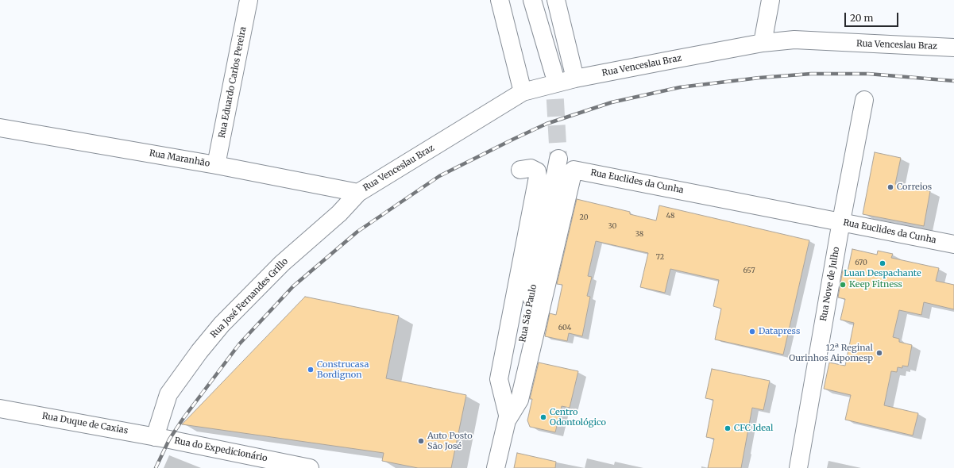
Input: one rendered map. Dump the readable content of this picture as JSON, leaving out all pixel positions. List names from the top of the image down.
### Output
{
  "streets": {
    "street": [
      "Rua Venceslau Braz",
      "Rua Eduardo Carlos Pereira",
      "Rua Maranhão",
      "Rua Euclides da Cunha",
      "Rua Nove de Julho",
      "Rua José Fernandes Grillo",
      "Rua São Paulo",
      "Rua Duque de Caxias",
      "Rua do Expedicionário"
    ]
  },
  "crossings": [
    ["Rua Venceslau Braz", "Rua Maranhão"],
    ["Rua Venceslau Braz", "Rua José Fernandes Grillo"],
    ["Rua Eduardo Carlos Pereira", "Rua Maranhão"],
    ["Rua Maranhão", "Rua José Fernandes Grillo"],
    ["Rua Euclides da Cunha", "Rua Nove de Julho"],
    ["Rua Euclides da Cunha", "Rua São Paulo"],
    ["Rua José Fernandes Grillo", "Rua Duque de Caxias"],
    ["Rua José Fernandes Grillo", "Rua do Expedicionário"],
    ["Rua Duque de Caxias", "Rua do Expedicionário"]
  ],
  "places": [
    "Correios",
    "Luan Despachante",
    "Keep Fitness",
    "Datapress",
    "12ª Reginal Ourinhos Aipomesp",
    "Construcasa Bordignon",
    "Centro Odontológico",
    "CFC Ideal",
    "Auto Posto São José"
  ],
  "house_numbers": [
    "48",
    "20",
    "30",
    "38",
    "72",
    "670",
    "657",
    "604"
  ],
  "scale_bar": "20 m"
}
